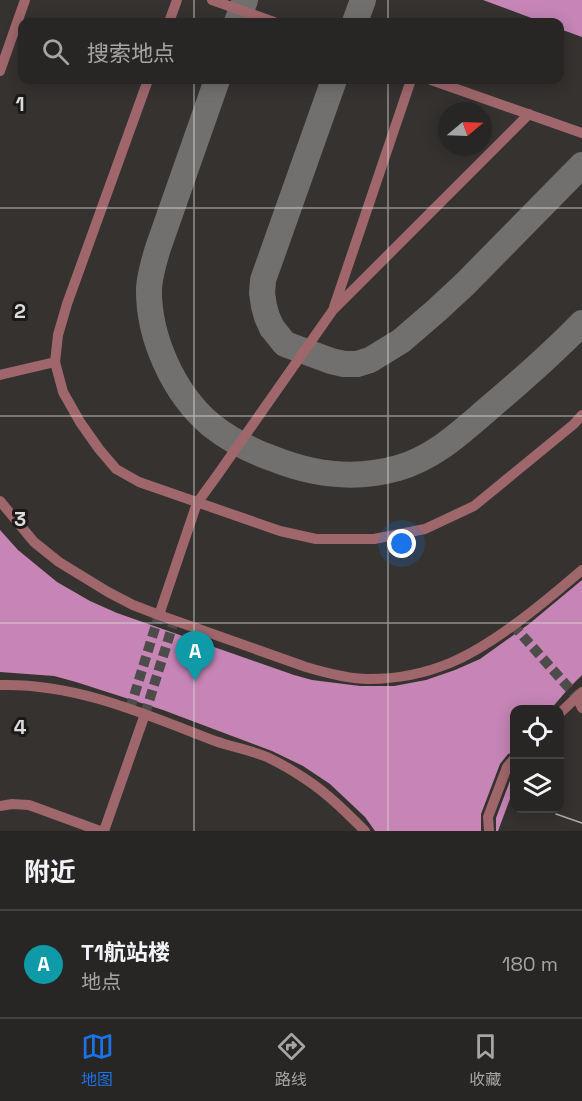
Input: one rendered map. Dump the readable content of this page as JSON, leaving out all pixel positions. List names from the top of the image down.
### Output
{
  "north": "right",
  "page": {
    "search": "搜索地点",
    "pins": "A",
    "heading": "附近",
    "list": [
      {
        "mark": "A",
        "name": "T1航站楼",
        "note": "地点",
        "value": "180 m"
      }
    ],
    "nav": ["地图", "路线", "收藏"]
  },
  "grid": {
    "rows": [
      "1",
      "2",
      "3",
      "4"
    ]
  }
}
